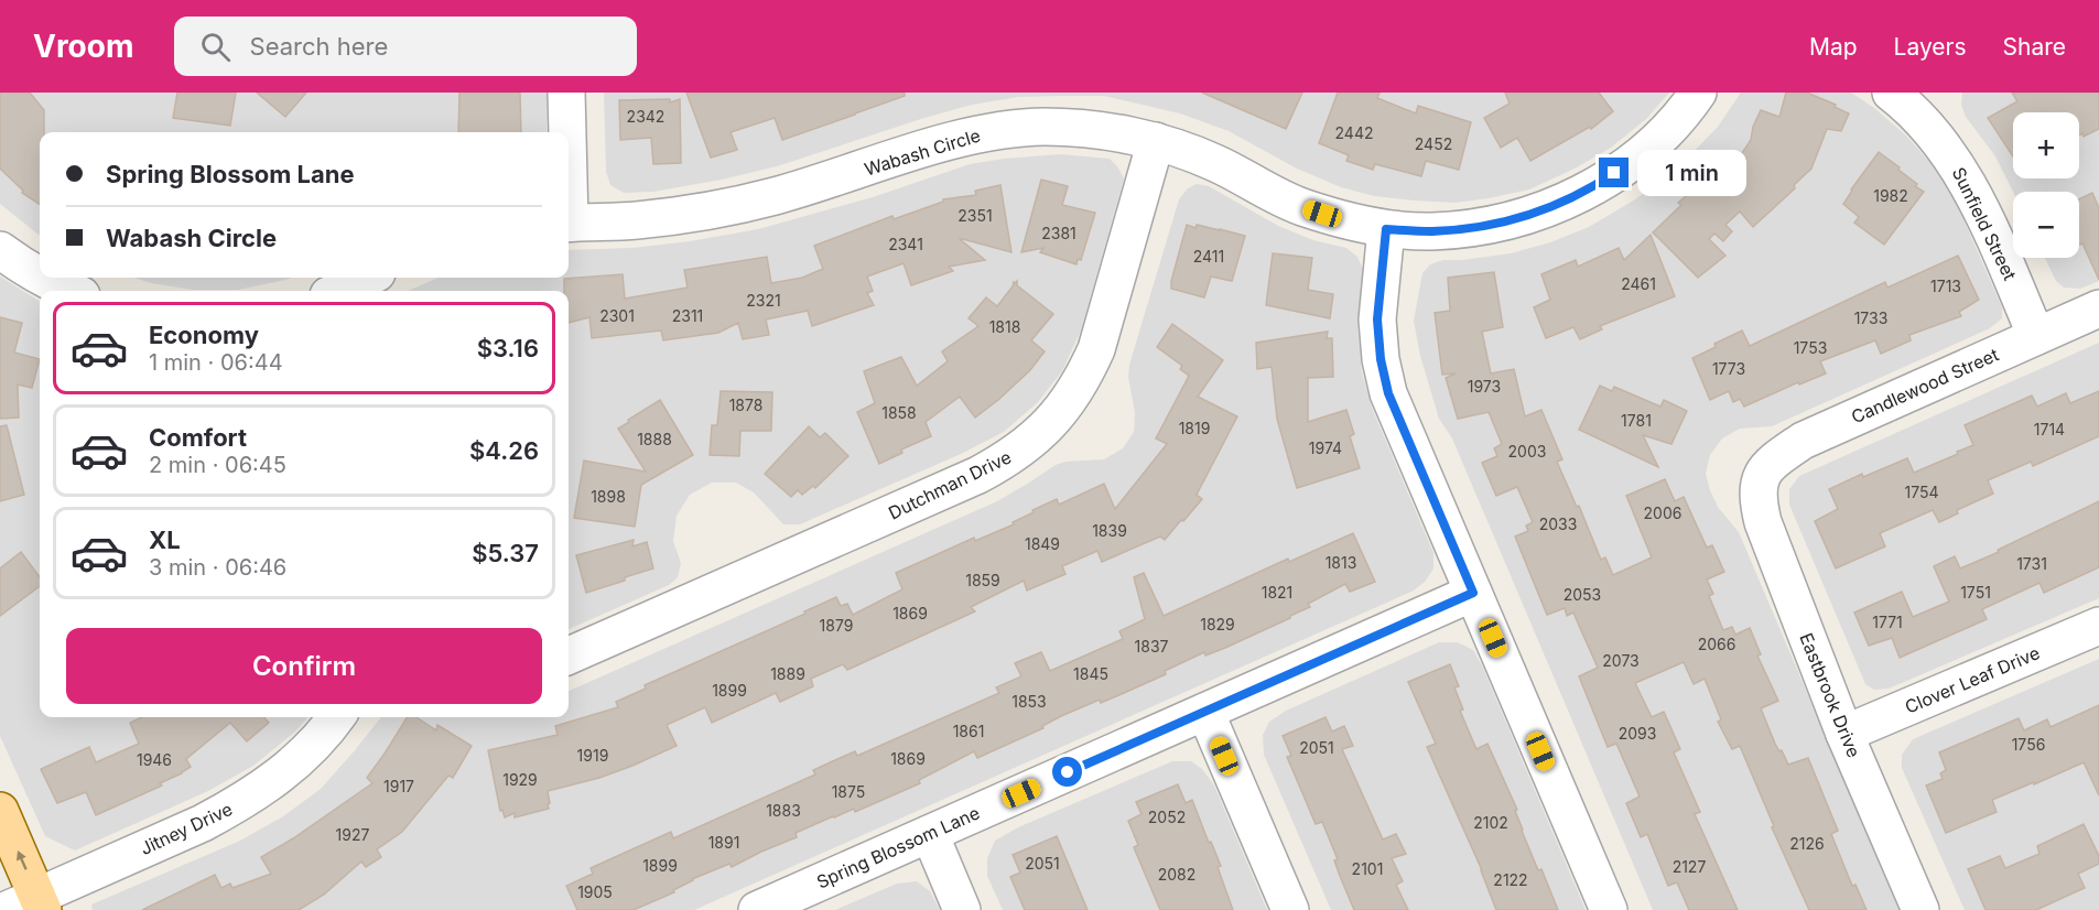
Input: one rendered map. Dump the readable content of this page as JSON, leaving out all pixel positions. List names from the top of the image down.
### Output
{
  "streets": {
    "street": [
      "Wabash Circle",
      "Sunfield Street",
      "Candlewood Street",
      "Dutchman Drive",
      "Clover Leaf Drive",
      "Eastbrook Drive",
      "Jitney Drive",
      "Spring Blossom Lane"
    ]
  },
  "crossings": [
    ["Wabash Circle", "Dutchman Drive"],
    ["Sunfield Street", "Candlewood Street"],
    ["Candlewood Street", "Eastbrook Drive"],
    ["Clover Leaf Drive", "Eastbrook Drive"]
  ],
  "house_numbers": [
    "2342",
    "2442",
    "2452",
    "1982",
    "2351",
    "2381",
    "2341",
    "2411",
    "2461",
    "1713",
    "2321",
    "2301",
    "2311",
    "1733",
    "1818",
    "1753",
    "1773",
    "1973",
    "1878",
    "1858",
    "1781",
    "1819",
    "1714",
    "1888",
    "1974",
    "2003",
    "1754",
    "1898",
    "2006",
    "2033",
    "1839",
    "1849",
    "1813",
    "1731",
    "1859",
    "1821",
    "1751",
    "2053",
    "1869",
    "1771",
    "1829",
    "1879",
    "2066",
    "1837",
    "2073",
    "1889",
    "1845",
    "1899",
    "1853",
    "1861",
    "2093",
    "1756",
    "2051",
    "1919",
    "1869",
    "1946",
    "1929",
    "1917",
    "1875",
    "1883",
    "2052",
    "2102",
    "1927",
    "1891",
    "2126",
    "2051",
    "1899",
    "2127",
    "2101",
    "2082",
    "2122",
    "1905"
  ],
  "page": {
    "header": "Vroom",
    "search": "Search here",
    "nav": ["Map", "Layers", "Share"],
    "map_buttons": ["+", "−"],
    "banner": ["Spring Blossom Lane", "Wabash Circle"],
    "bubble": "1 min",
    "list": [
      {
        "name": "Economy",
        "note": "1 min · 06:44",
        "value": "$3.16"
      },
      {
        "name": "Comfort",
        "note": "2 min · 06:45",
        "value": "$4.26"
      },
      {
        "name": "XL",
        "note": "3 min · 06:46",
        "value": "$5.37"
      }
    ],
    "buttons": "Confirm"
  }
}
